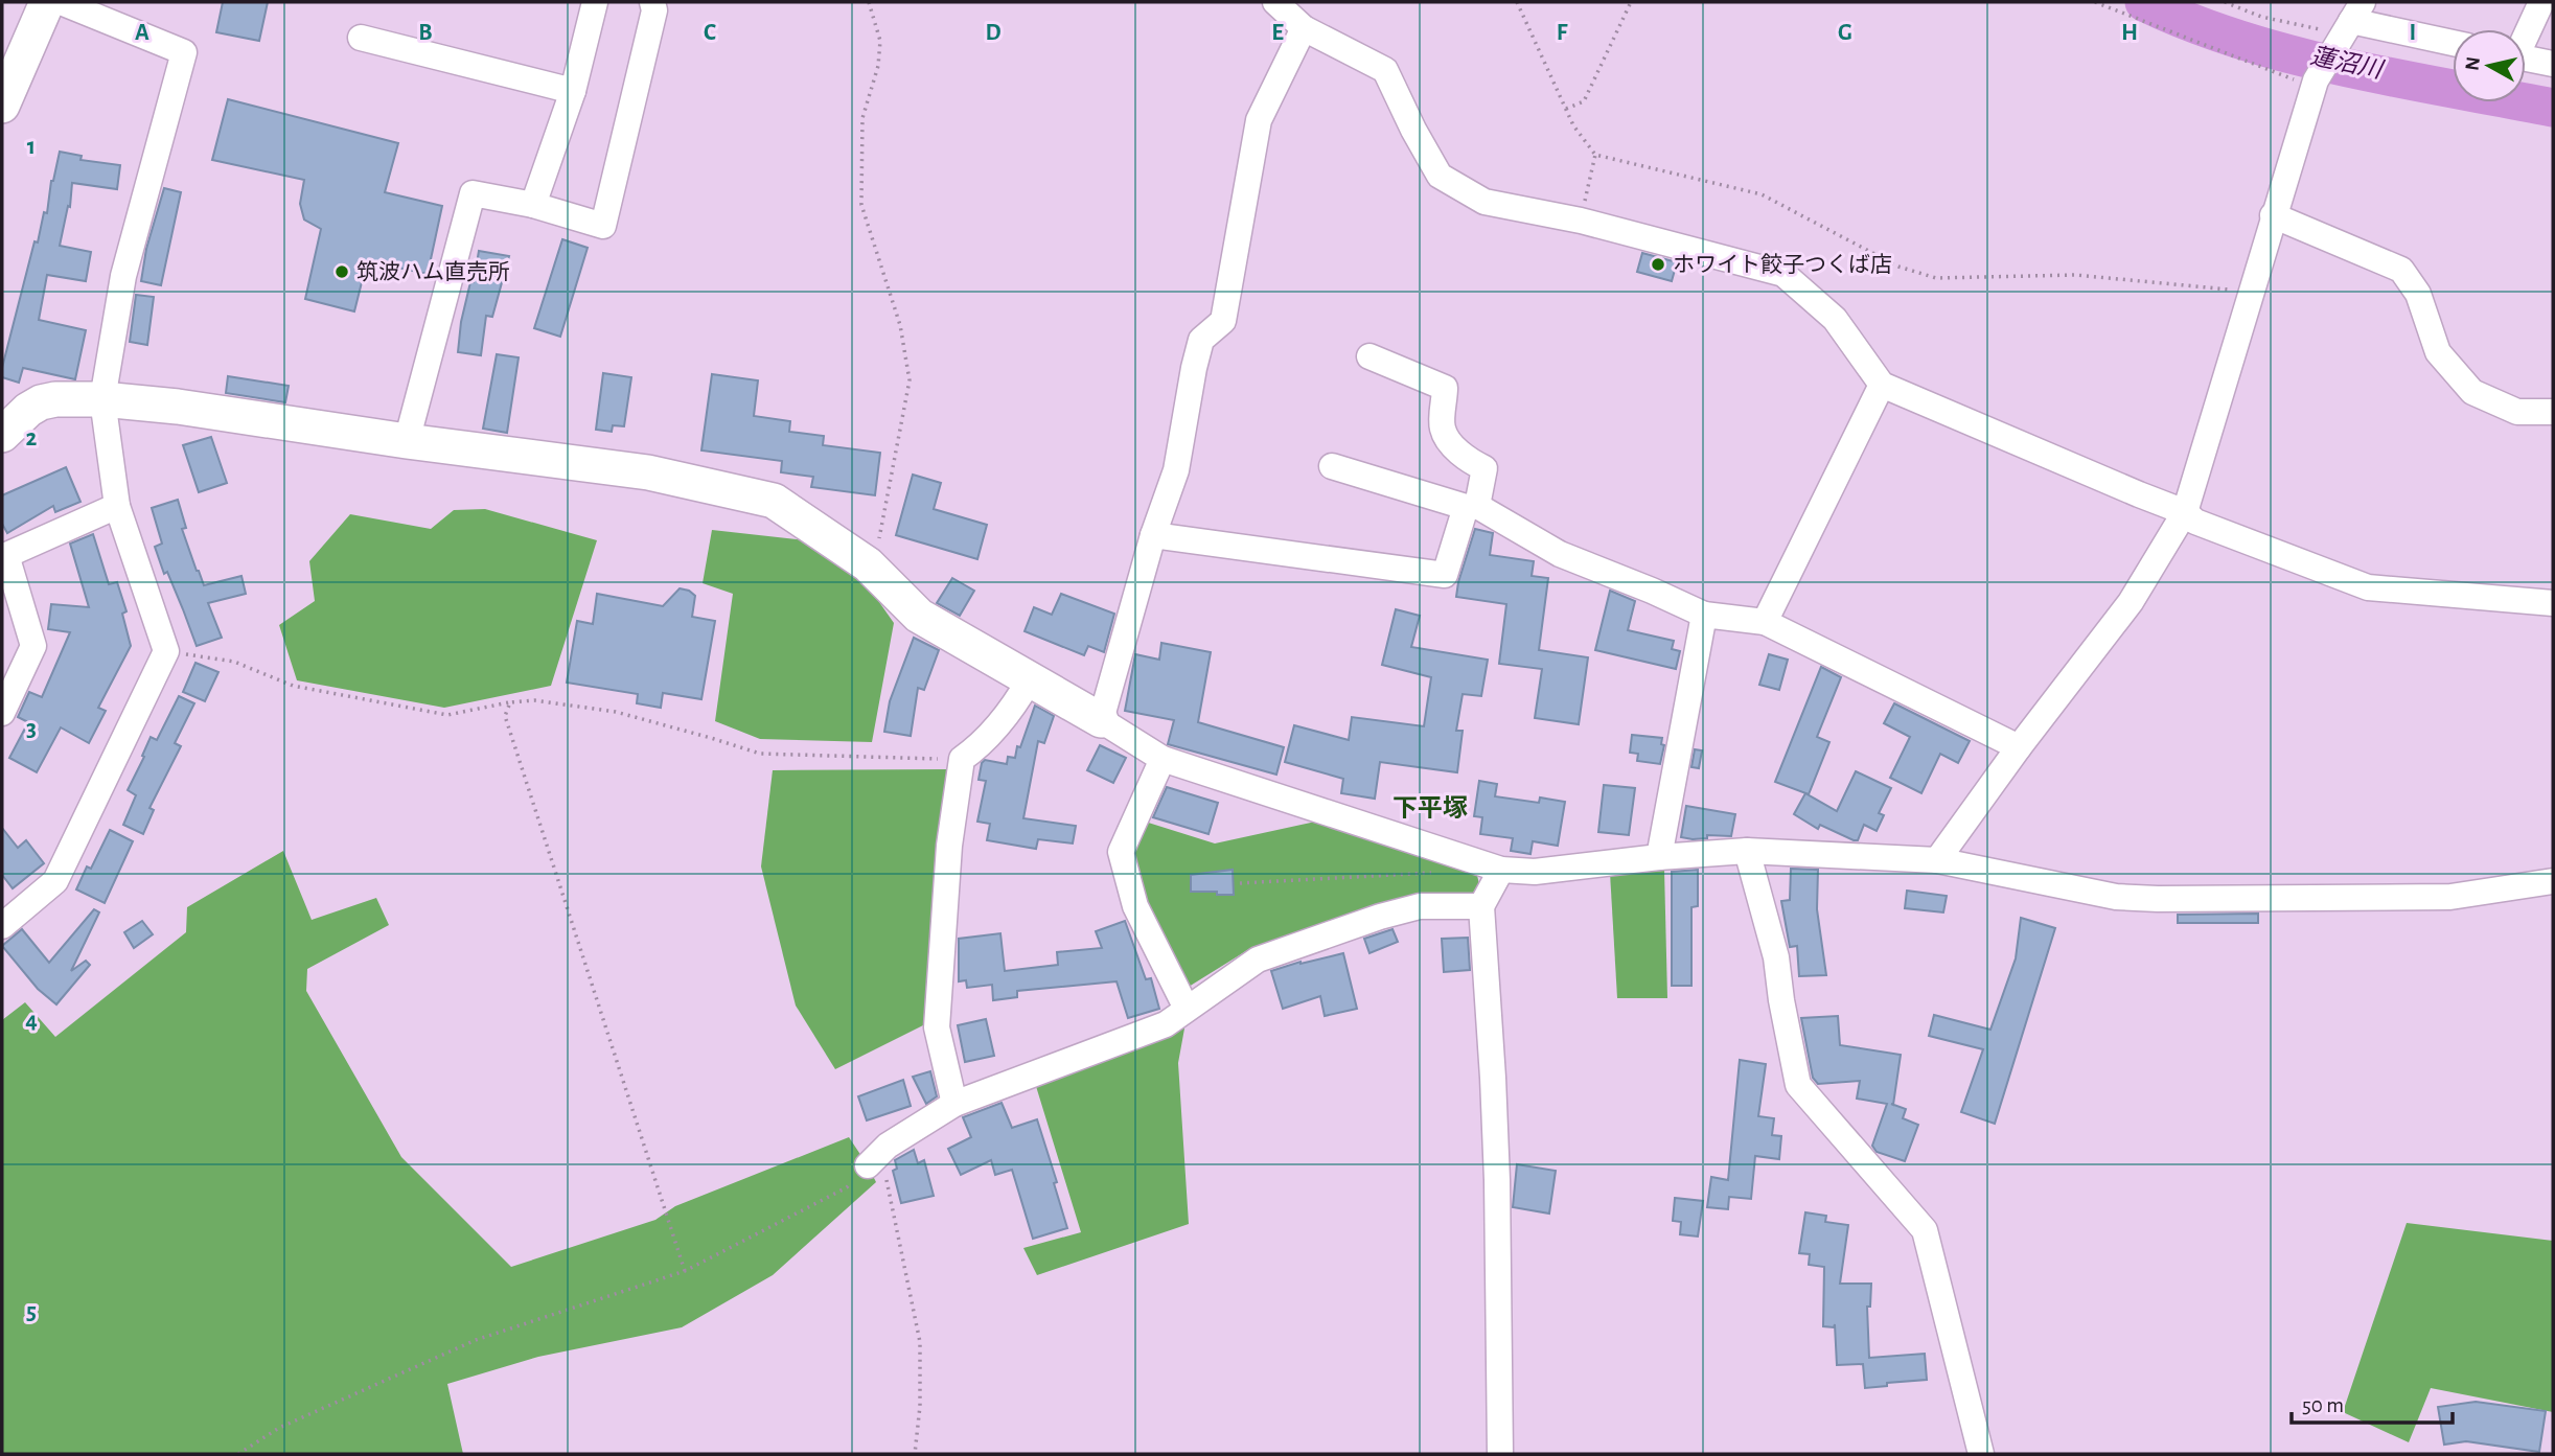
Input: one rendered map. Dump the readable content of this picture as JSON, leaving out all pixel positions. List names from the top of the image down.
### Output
{
  "districts": ["下平塚"],
  "water": ["蓮沼川"],
  "places": ["ホワイト餃子つくば店", "筑波ハム直売所"],
  "scale_bar": "50 m",
  "north": "left",
  "grid": {
    "columns": [
      "A",
      "B",
      "C",
      "D",
      "E",
      "F",
      "G",
      "H",
      "I"
    ],
    "rows": [
      "1",
      "2",
      "3",
      "4",
      "5"
    ]
  }
}
